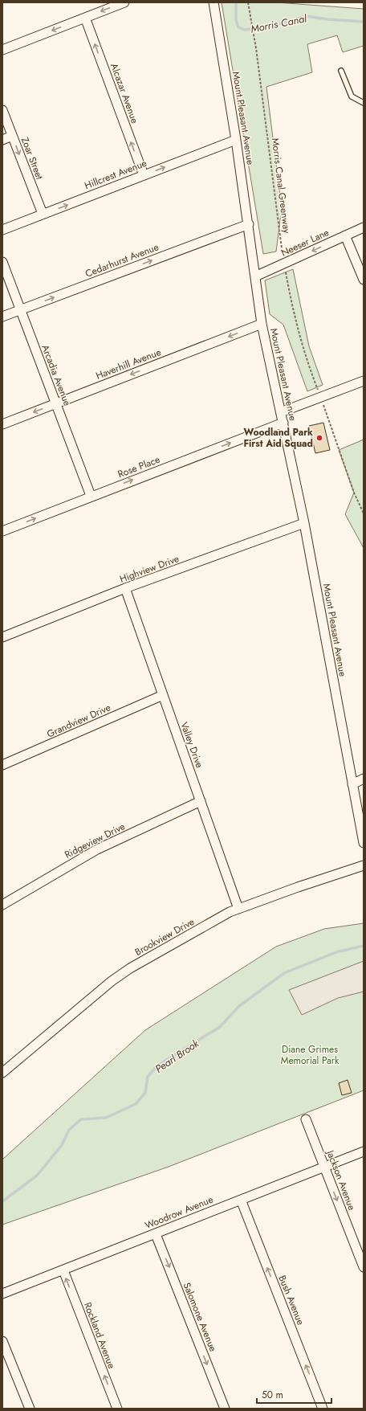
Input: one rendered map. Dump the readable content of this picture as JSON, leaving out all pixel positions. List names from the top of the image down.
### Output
{
  "streets": {
    "street": [
      "Alcazar Avenue",
      "Mount Pleasant Avenue",
      "Zoar Street",
      "Hillcrest Avenue",
      "Neeser Lane",
      "Cedarhurst Avenue",
      "Haverhill Avenue",
      "Arcadia Avenue",
      "Rose Place",
      "Highview Drive",
      "Grandview Drive",
      "Valley Drive",
      "Ridgeview Drive",
      "Brookview Drive",
      "Jackson Avenue",
      "Woodrow Avenue",
      "Bush Avenue",
      "Salomone Avenue",
      "Rockland Avenue"
    ],
    "path": ["Morris Canal Greenway"]
  },
  "crossings": [
    ["Alcazar Avenue", "Hillcrest Avenue"],
    ["Mount Pleasant Avenue", "Hillcrest Avenue"],
    ["Mount Pleasant Avenue", "Neeser Lane"],
    ["Mount Pleasant Avenue", "Cedarhurst Avenue"],
    ["Mount Pleasant Avenue", "Haverhill Avenue"],
    ["Mount Pleasant Avenue", "Rose Place"],
    ["Mount Pleasant Avenue", "Highview Drive"],
    ["Zoar Street", "Hillcrest Avenue"],
    ["Morris Canal Greenway", "Neeser Lane"],
    ["Cedarhurst Avenue", "Arcadia Avenue"],
    ["Haverhill Avenue", "Arcadia Avenue"],
    ["Arcadia Avenue", "Rose Place"],
    ["Highview Drive", "Valley Drive"],
    ["Grandview Drive", "Valley Drive"],
    ["Valley Drive", "Ridgeview Drive"],
    ["Valley Drive", "Brookview Drive"],
    ["Jackson Avenue", "Woodrow Avenue"],
    ["Woodrow Avenue", "Bush Avenue"],
    ["Woodrow Avenue", "Salomone Avenue"],
    ["Woodrow Avenue", "Rockland Avenue"]
  ],
  "one_way": [
    "Alcazar Avenue",
    "Zoar Street",
    "Hillcrest Avenue",
    "Neeser Lane",
    "Cedarhurst Avenue",
    "Haverhill Avenue",
    "Rose Place",
    "Jackson Avenue",
    "Bush Avenue",
    "Salomone Avenue",
    "Rockland Avenue"
  ],
  "water": ["Morris Canal", "Pearl Brook"],
  "parks": ["Diane Grimes Memorial Park"],
  "places": ["Woodland Park First Aid Squad"],
  "scale_bar": "50 m"
}
